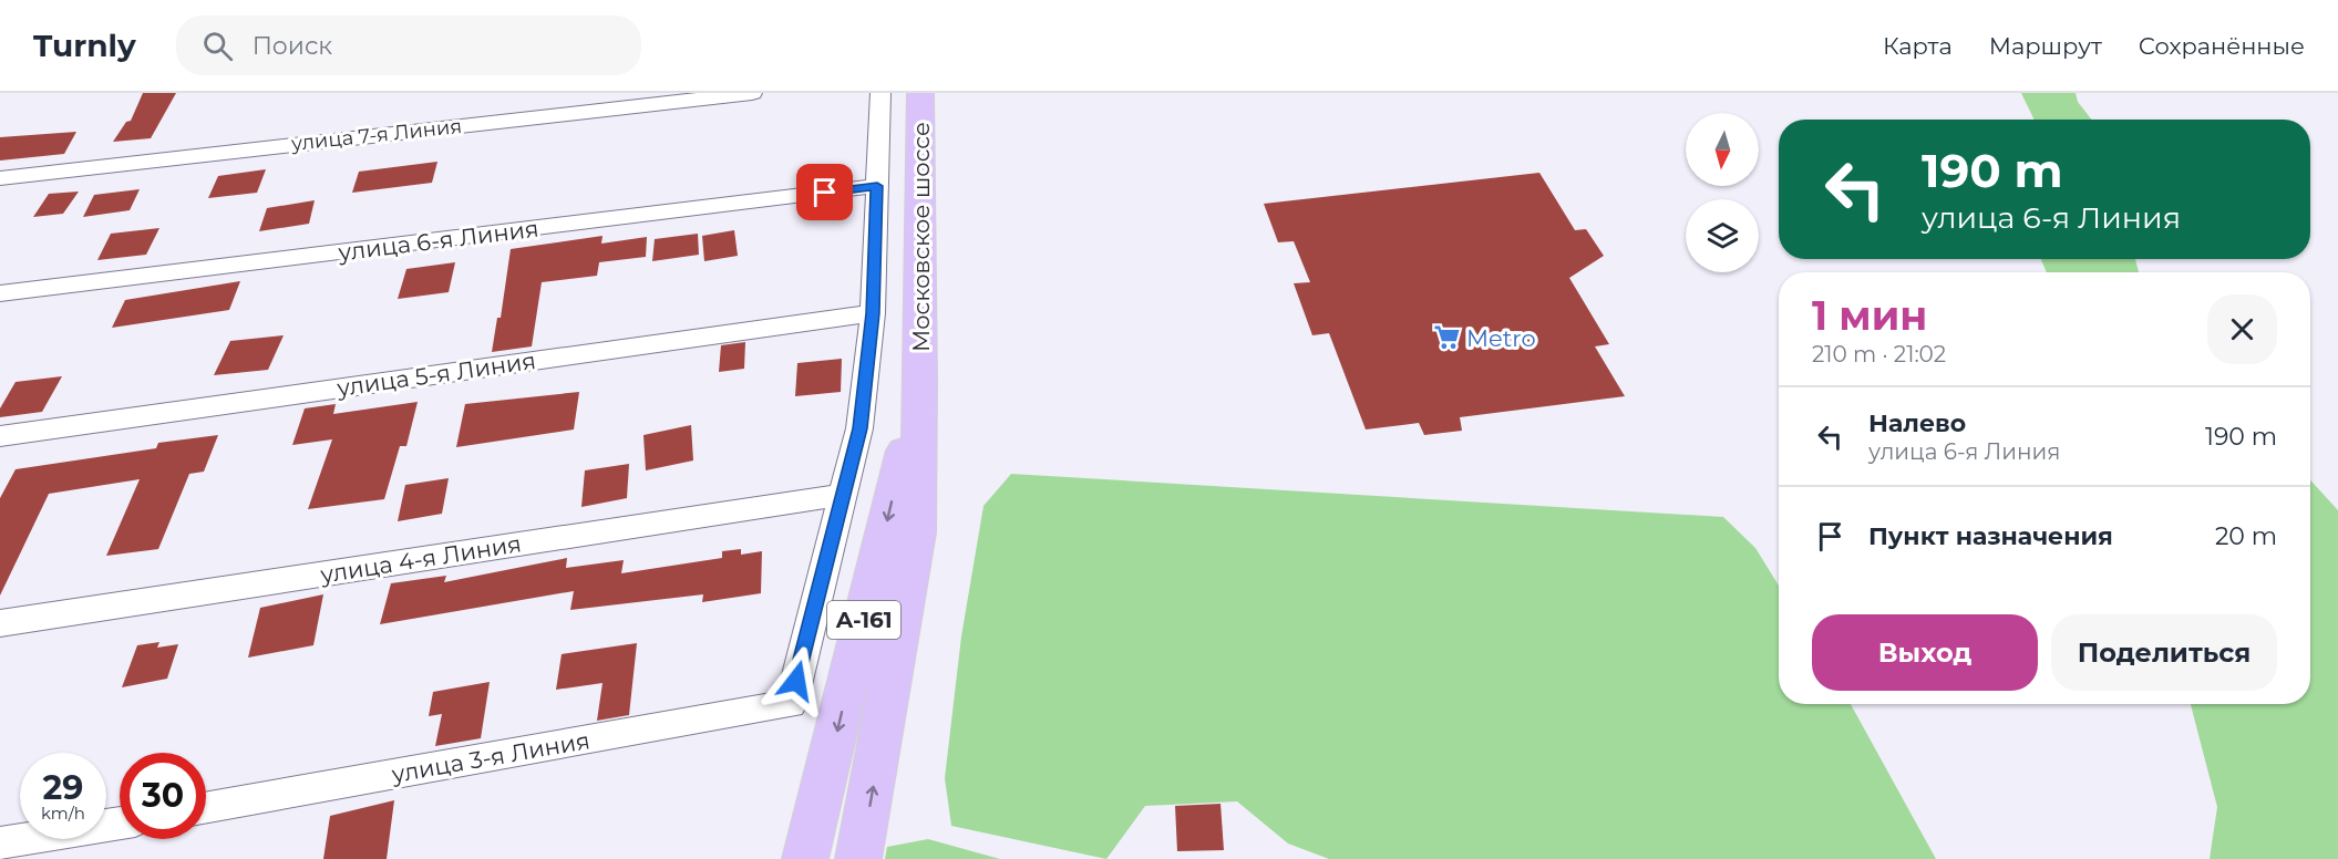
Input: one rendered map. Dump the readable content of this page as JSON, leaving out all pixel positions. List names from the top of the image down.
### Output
{
  "streets": {
    "highway": ["Московское шоссе", "А-161"],
    "street": [
      "улица 7-я Линия",
      "улица 6-я Линия",
      "улица 5-я Линия",
      "улица 4-я Линия",
      "улица 3-я Линия"
    ]
  },
  "crossings": [
    ["Московское шоссе", "А-161"],
    ["улица 4-я Линия", "улица 3-я Линия"]
  ],
  "places": {
    "supermarket": ["Metro"]
  },
  "north": "bottom",
  "page": {
    "header": "Turnly",
    "search": "Поиск",
    "nav": ["Карта", "Маршрут", "Сохранённые"],
    "turn": ["190 m", "улица 6-я Линия"],
    "heading": ["1 мин", "210 m · 21:02"],
    "list": [
      {
        "name": "Налево",
        "note": "улица 6-я Линия",
        "value": "190 m"
      },
      {
        "name": "Пункт назначения",
        "value": "20 m"
      }
    ],
    "buttons": ["Выход", "Поделиться"],
    "speed": "29 km/h",
    "limit": "30"
  }
}
